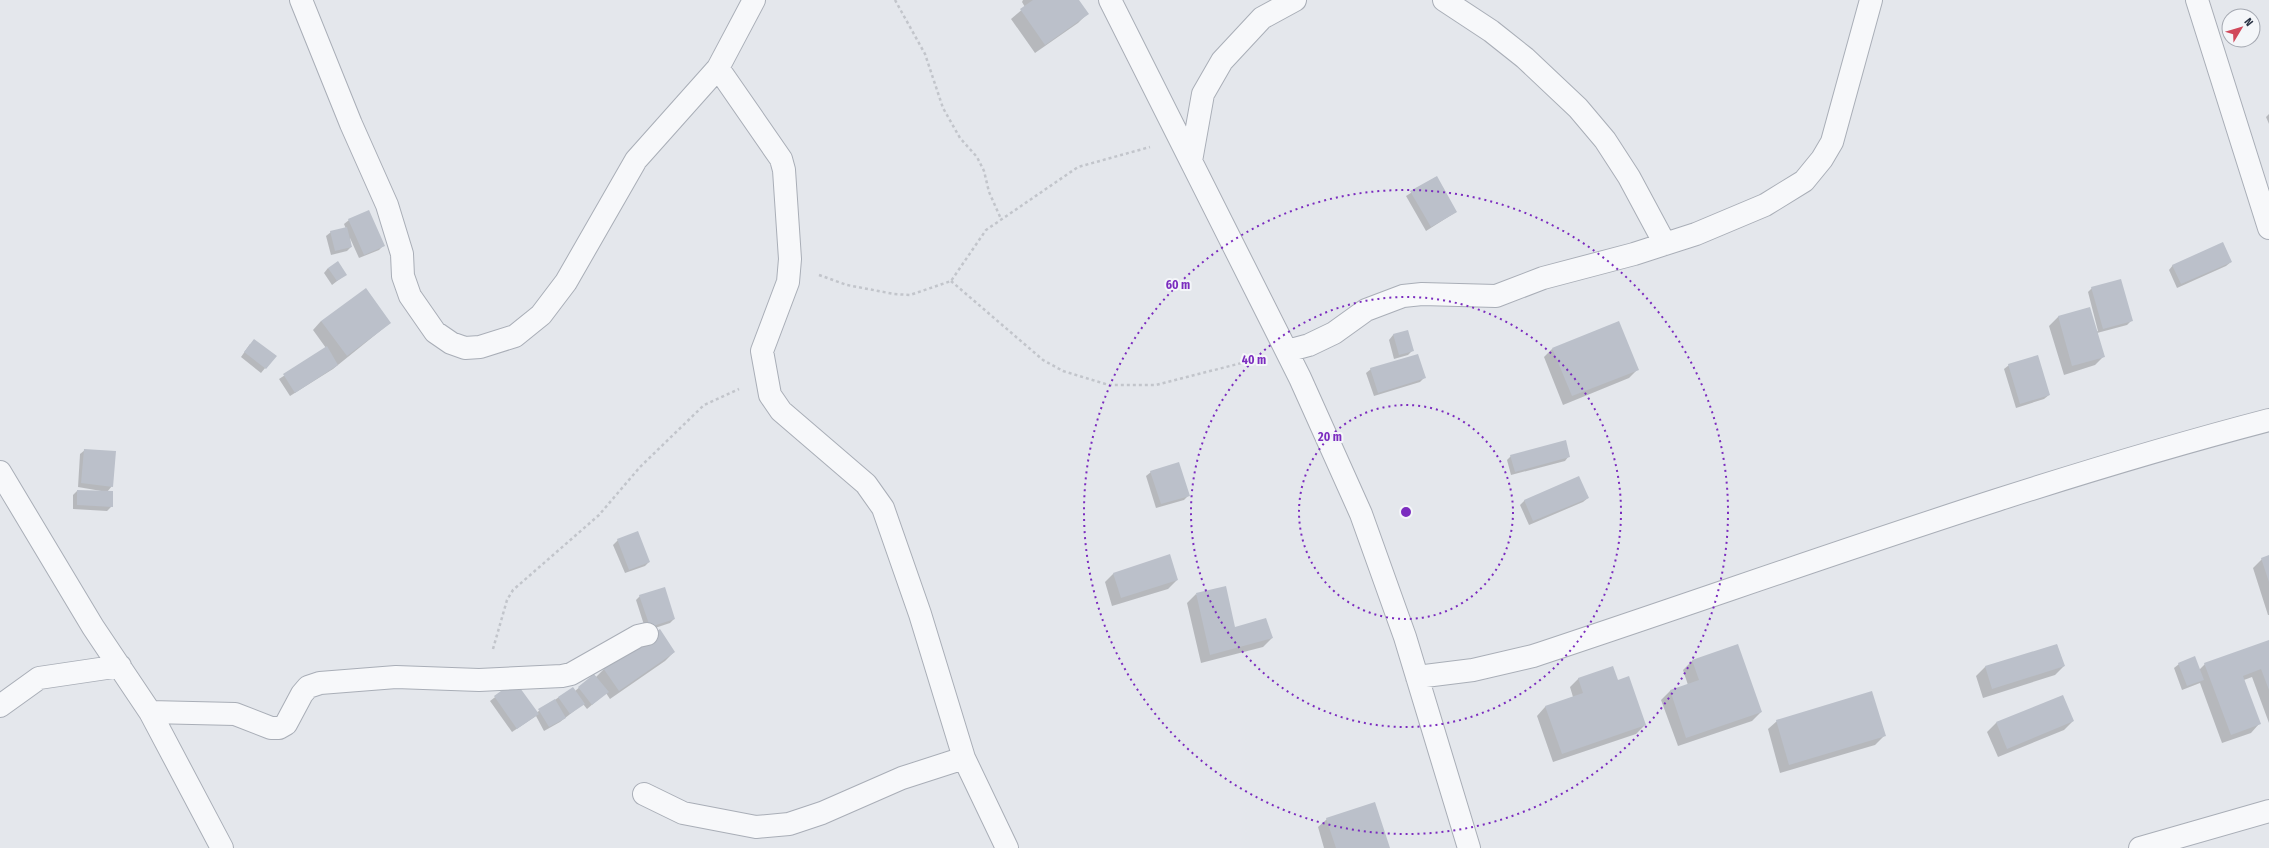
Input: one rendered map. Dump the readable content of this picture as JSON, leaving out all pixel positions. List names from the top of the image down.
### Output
{
  "north": "top right",
  "rings": ["60 m", "40 m", "20 m"]
}
